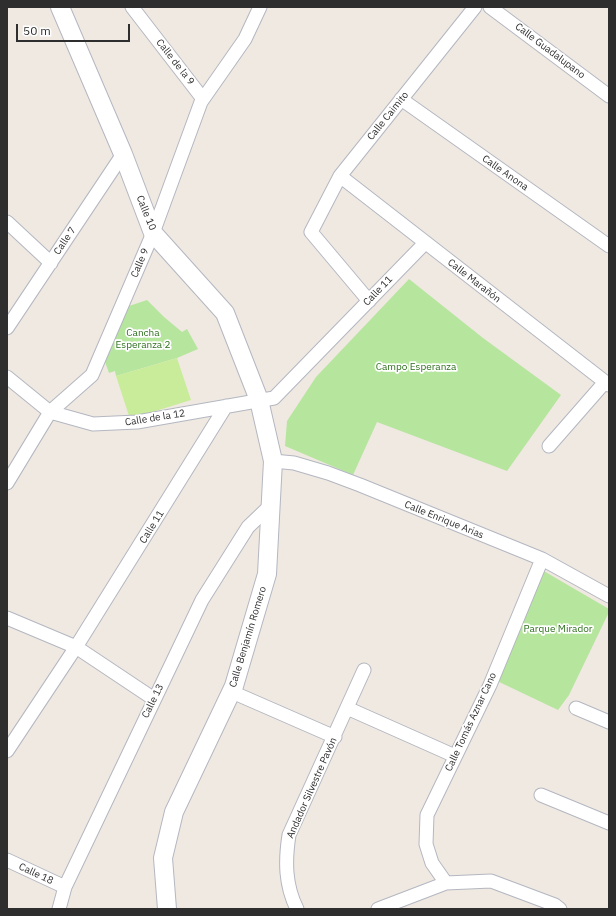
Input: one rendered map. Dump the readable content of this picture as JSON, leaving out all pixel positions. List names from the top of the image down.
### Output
{
  "streets": {
    "street": [
      "Calle Guadalupano",
      "Calle de la 9",
      "Calle Caimito",
      "Calle Anona",
      "Calle 10",
      "Calle 7",
      "Calle 9",
      "Calle Marañón",
      "Calle 11",
      "Calle de la 12",
      "Calle Enrique Arias",
      "Calle Benjamín Romero",
      "Calle 13",
      "Calle Tomás Aznar Cano",
      "Andador Silvestre Pavón",
      "Calle 18"
    ]
  },
  "crossings": [
    ["Calle de la 9", "Calle 9"],
    ["Calle Caimito", "Calle Anona"],
    ["Calle Caimito", "Calle Marañón"],
    ["Calle Caimito", "Calle 11"],
    ["Calle 10", "Calle 7"],
    ["Calle 10", "Calle 9"],
    ["Calle 10", "Calle 11"],
    ["Calle 10", "Calle de la 12"],
    ["Calle 10", "Calle Benjamín Romero"],
    ["Calle 9", "Calle de la 12"],
    ["Calle Marañón", "Calle 11"],
    ["Calle 11", "Calle de la 12"],
    ["Calle 11", "Calle Benjamín Romero"],
    ["Calle de la 12", "Calle Benjamín Romero"],
    ["Calle Enrique Arias", "Calle Benjamín Romero"],
    ["Calle Enrique Arias", "Calle Tomás Aznar Cano"],
    ["Calle Benjamín Romero", "Calle 13"],
    ["Calle 13", "Calle 18"]
  ],
  "parks": ["Cancha Esperanza 2", "Campo Esperanza", "Parque Mirador"],
  "scale_bar": "50 m"
}
